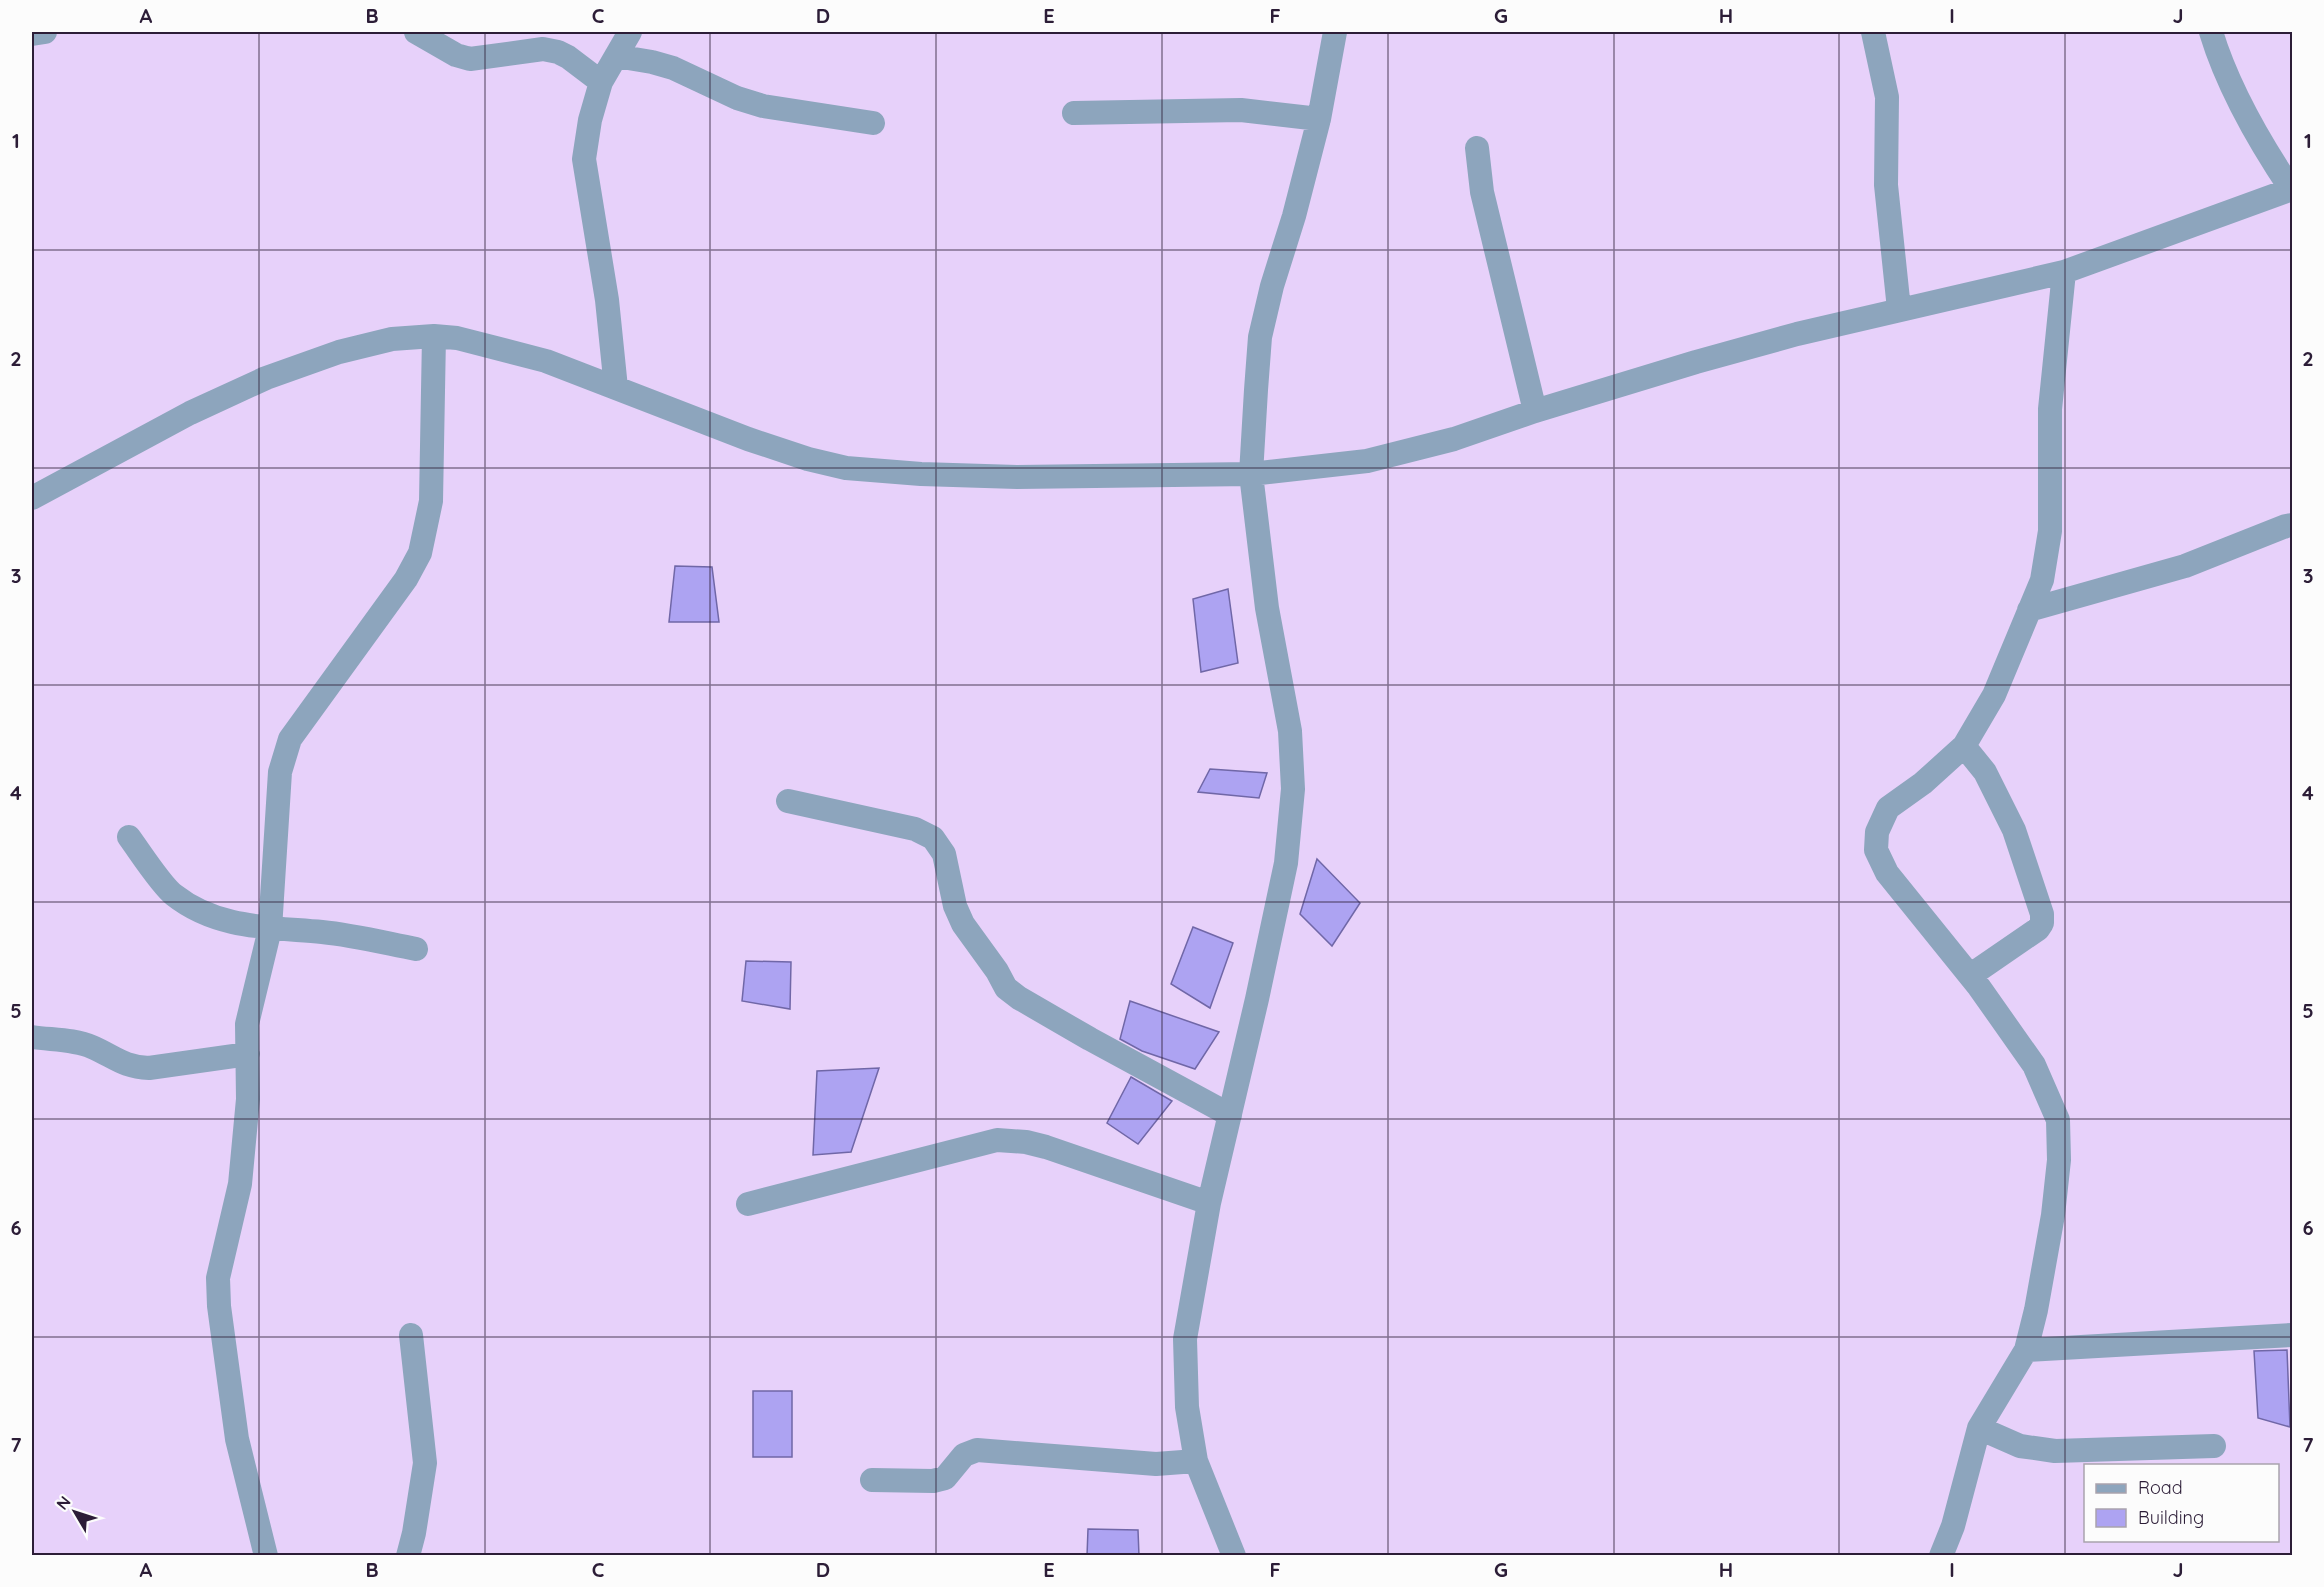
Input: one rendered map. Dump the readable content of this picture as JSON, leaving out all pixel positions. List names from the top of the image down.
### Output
{
  "legend": ["Road", "Building"],
  "north": "top left",
  "grid": {
    "columns": [
      "A",
      "B",
      "C",
      "D",
      "E",
      "F",
      "G",
      "H",
      "I",
      "J"
    ],
    "rows": [
      "1",
      "2",
      "3",
      "4",
      "5",
      "6",
      "7"
    ]
  }
}
